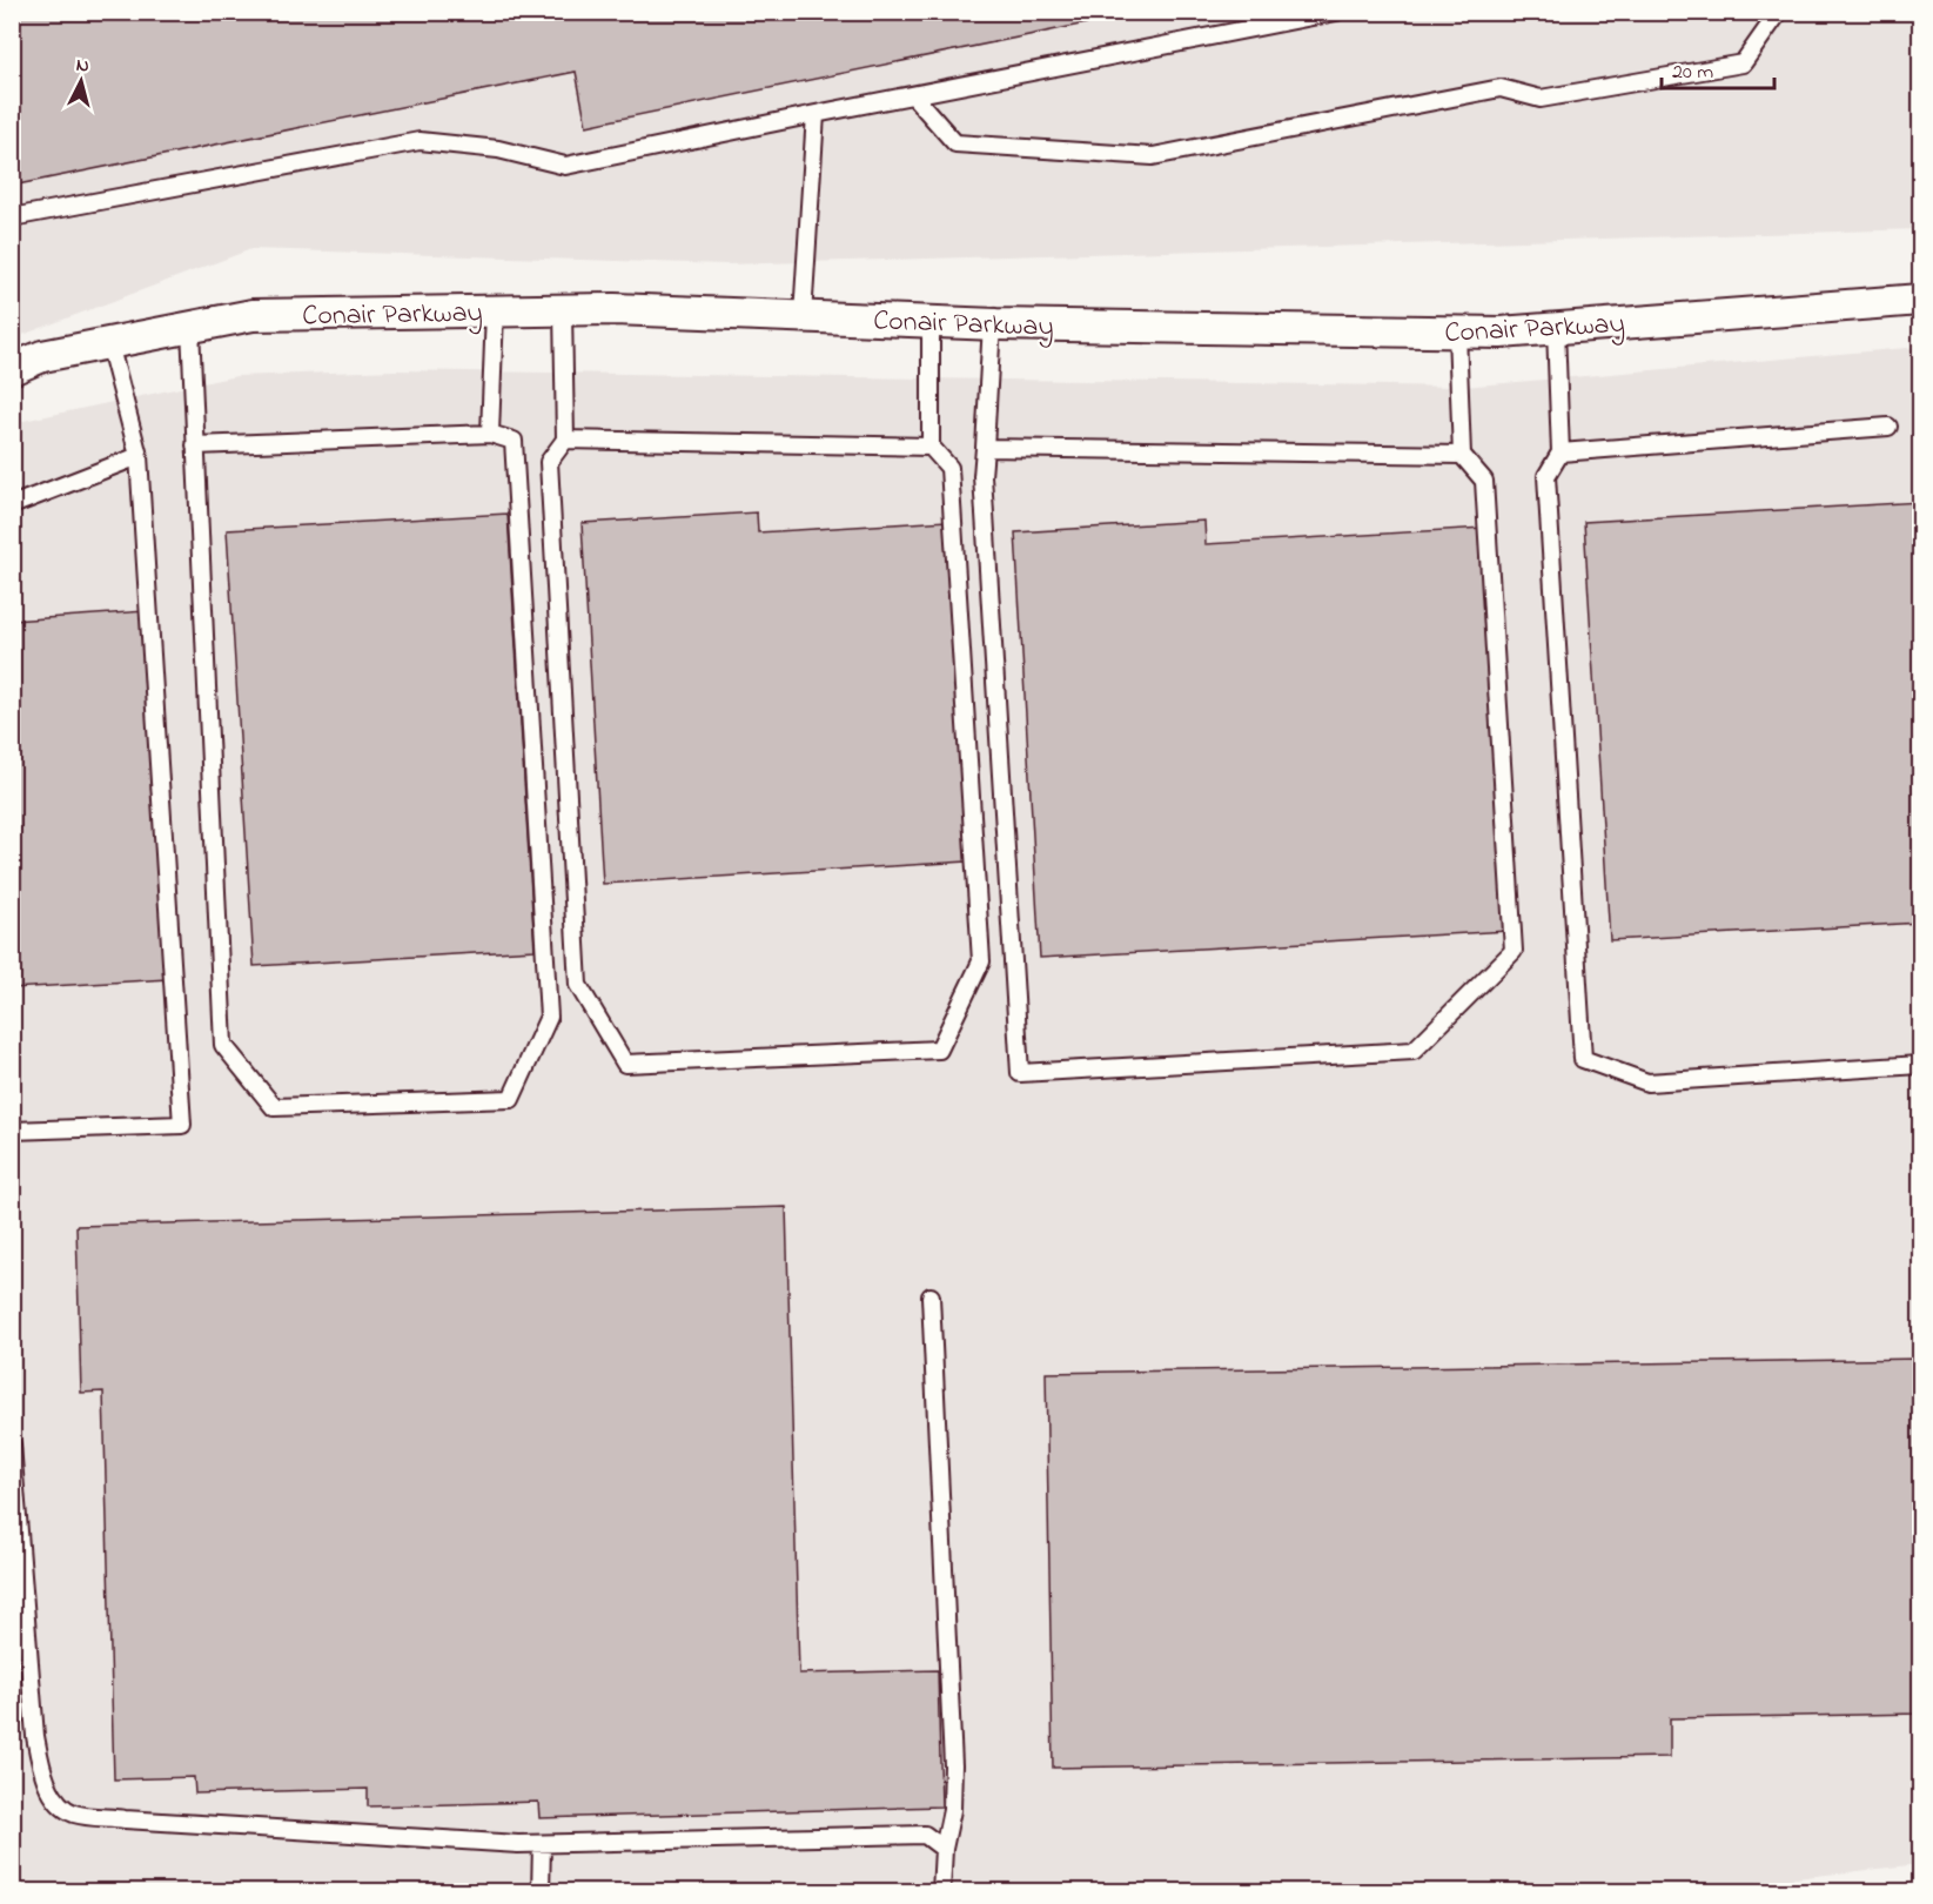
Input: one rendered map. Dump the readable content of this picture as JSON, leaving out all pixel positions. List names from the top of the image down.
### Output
{
  "streets": {
    "street": ["Conair Parkway"]
  },
  "scale_bar": "20 m",
  "north": "top"
}
